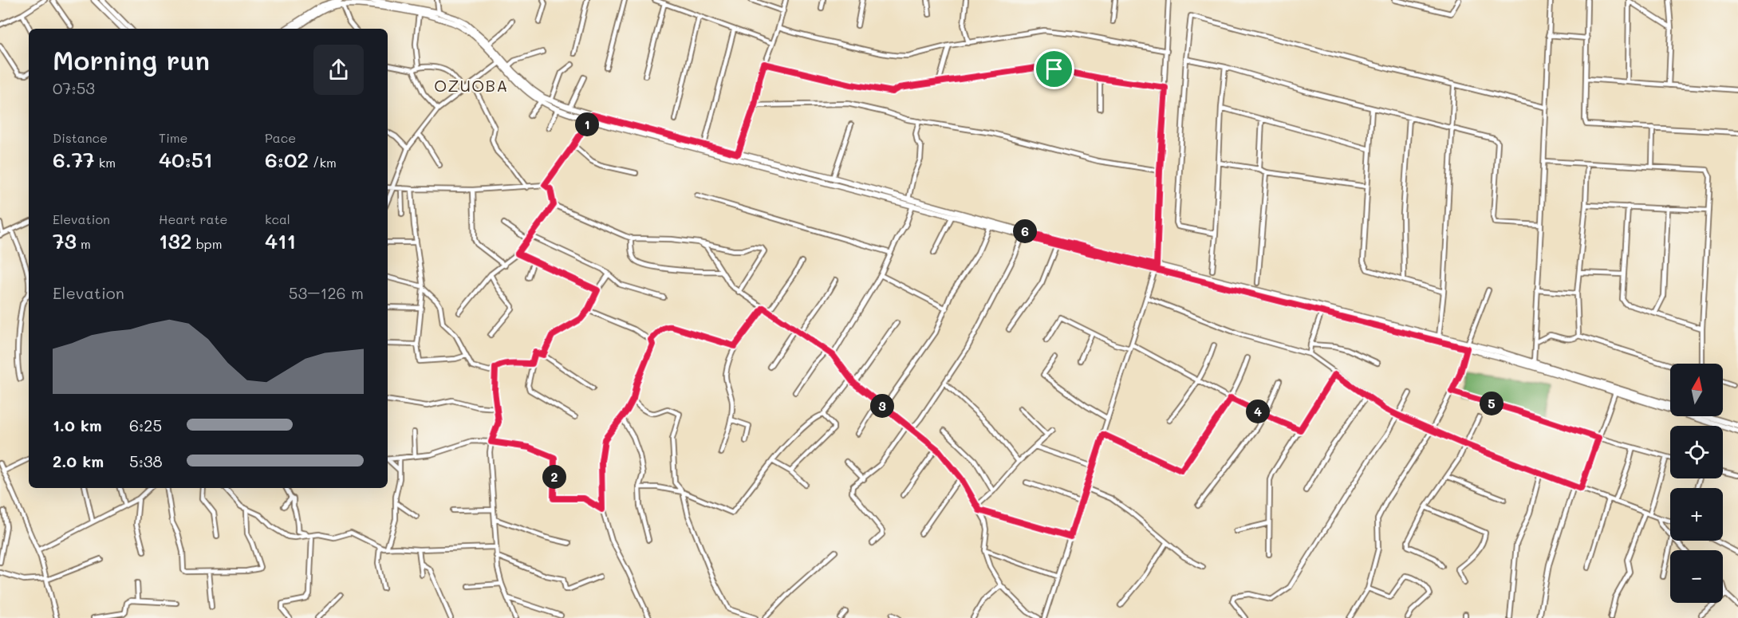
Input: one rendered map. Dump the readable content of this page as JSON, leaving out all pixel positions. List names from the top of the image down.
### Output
{
  "districts": ["OZUOBA"],
  "north": "top",
  "page": {
    "heading": ["Morning run", "07:53"],
    "stats": [
      ["Distance", "6.77 km"],
      ["Time", "40:51"],
      ["Pace", "6:02 /km"],
      ["Elevation", "73 m"],
      ["Heart rate", "132 bpm"],
      ["kcal", "411"]
    ],
    "pins": [
      "1",
      "6",
      "5",
      "3",
      "4",
      "2"
    ],
    "chart": ["Elevation", "53–126 m"],
    "map_buttons": ["+", "−"],
    "list": [
      {
        "name": "1.0 km",
        "note": "6:25"
      },
      {
        "name": "2.0 km",
        "note": "5:38"
      }
    ]
  }
}
